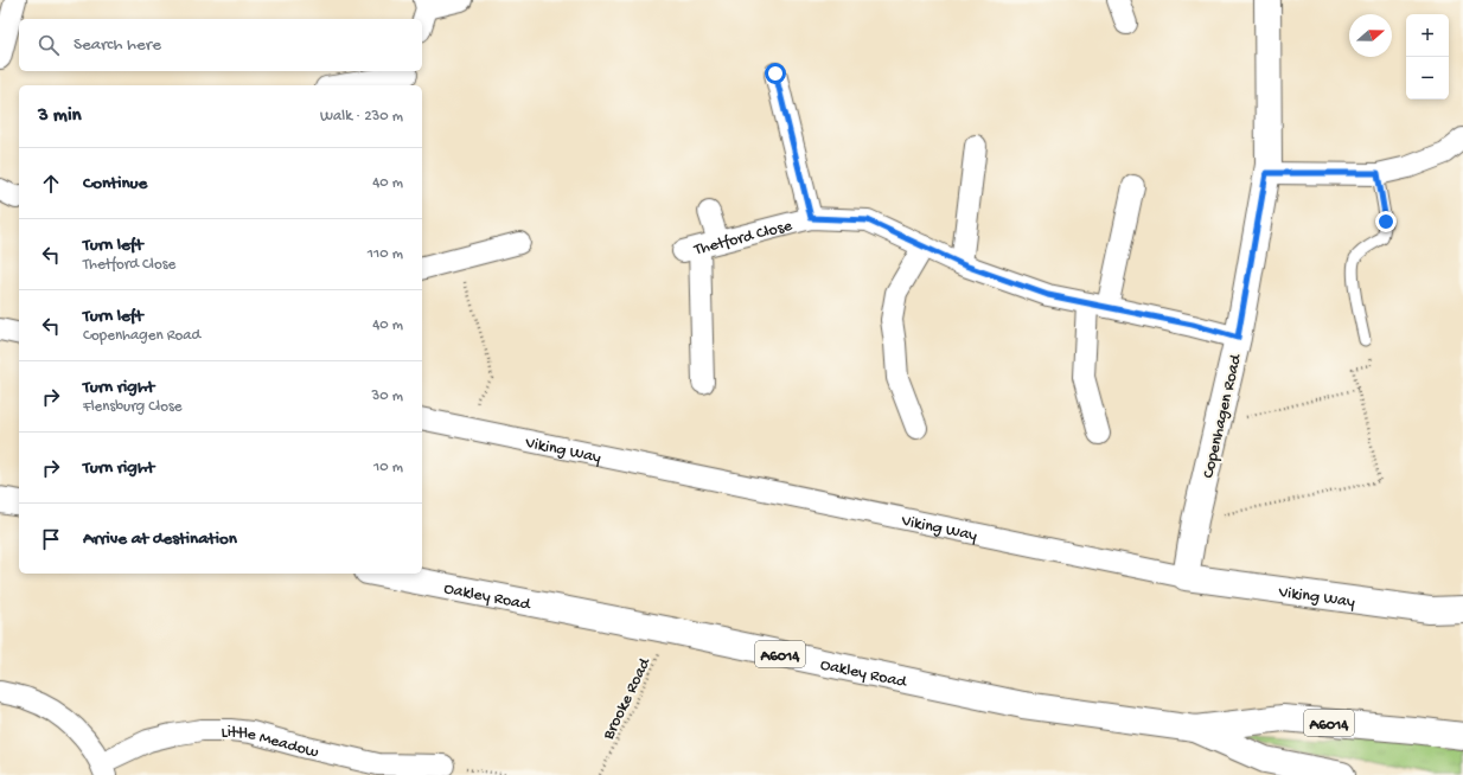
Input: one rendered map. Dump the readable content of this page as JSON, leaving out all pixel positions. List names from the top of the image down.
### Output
{
  "streets": {
    "main road": [
      "Copenhagen Road",
      "Viking Way",
      "Oakley Road",
      "A6014"
    ],
    "street": ["Thetford Close", "Little Meadow"],
    "path": ["Brooke Road"]
  },
  "crossings": [
    ["Thetford Close", "Copenhagen Road"],
    ["Copenhagen Road", "Viking Way"],
    ["Oakley Road", "Brooke Road"]
  ],
  "north": "right",
  "page": {
    "map_buttons": ["+", "−"],
    "search": "Search here",
    "heading": ["3 min", "Walk · 230 m"],
    "list": [
      ["Continue", "40 m"],
      ["Turn left", "Thetford Close", "110 m"],
      ["Turn left", "Copenhagen Road", "40 m"],
      ["Turn right", "Flensburg Close", "30 m"],
      ["Turn right", "10 m"],
      "Arrive at destination"
    ]
  }
}
